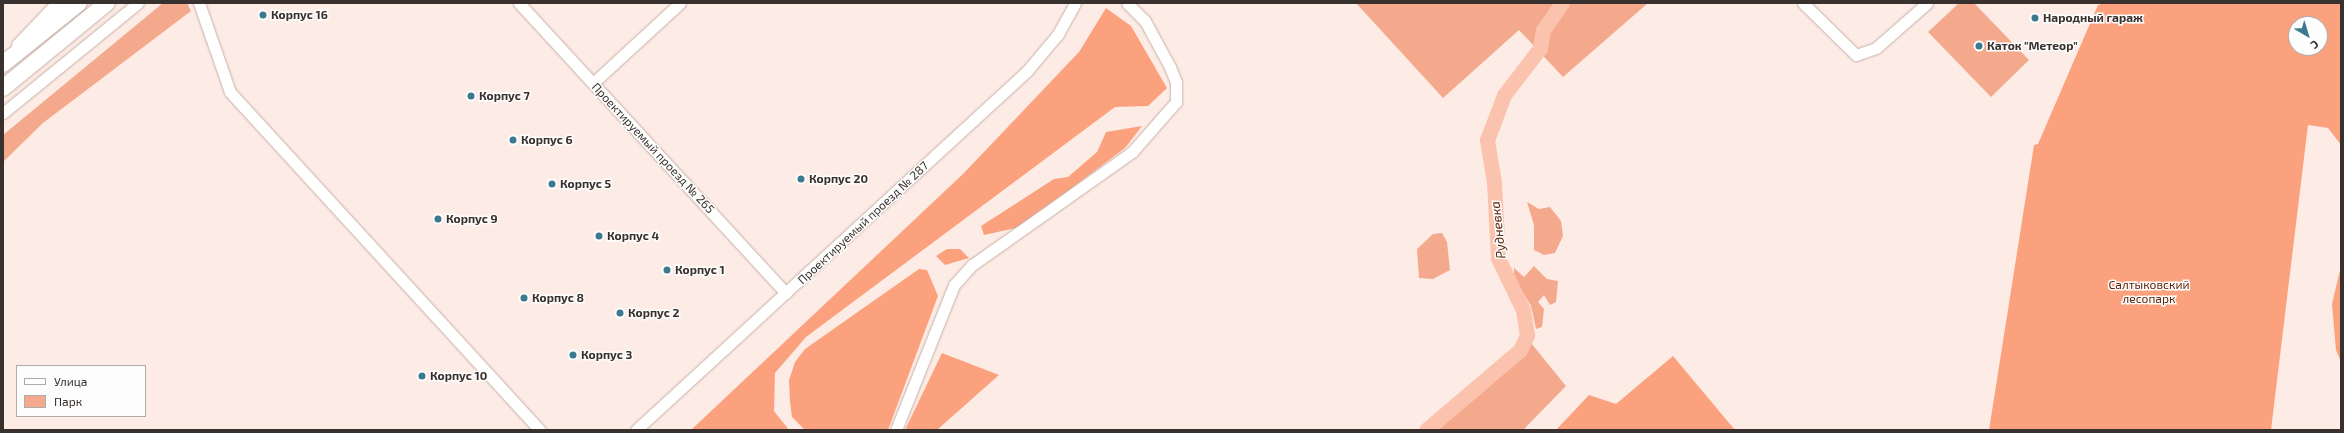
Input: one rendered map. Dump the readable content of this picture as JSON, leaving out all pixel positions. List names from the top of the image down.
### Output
{
  "streets": {
    "street": ["Проектируемый проезд № 265", "Проектируемый проезд № 287"]
  },
  "crossings": [
    ["Проектируемый проезд № 265", "Проектируемый проезд № 287"]
  ],
  "water": ["Рудневка"],
  "parks": ["Салтыковский лесопарк"],
  "places": [
    "Корпус 16",
    "Народный гараж",
    "Каток \"Метеор\"",
    "Корпус 7",
    "Корпус 6",
    "Корпус 20",
    "Корпус 5",
    "Корпус 9",
    "Корпус 4",
    "Корпус 1",
    "Корпус 8",
    "Корпус 2",
    "Корпус 3",
    "Корпус 10"
  ],
  "legend": ["Улица", "Парк"],
  "north": "bottom right"
}
